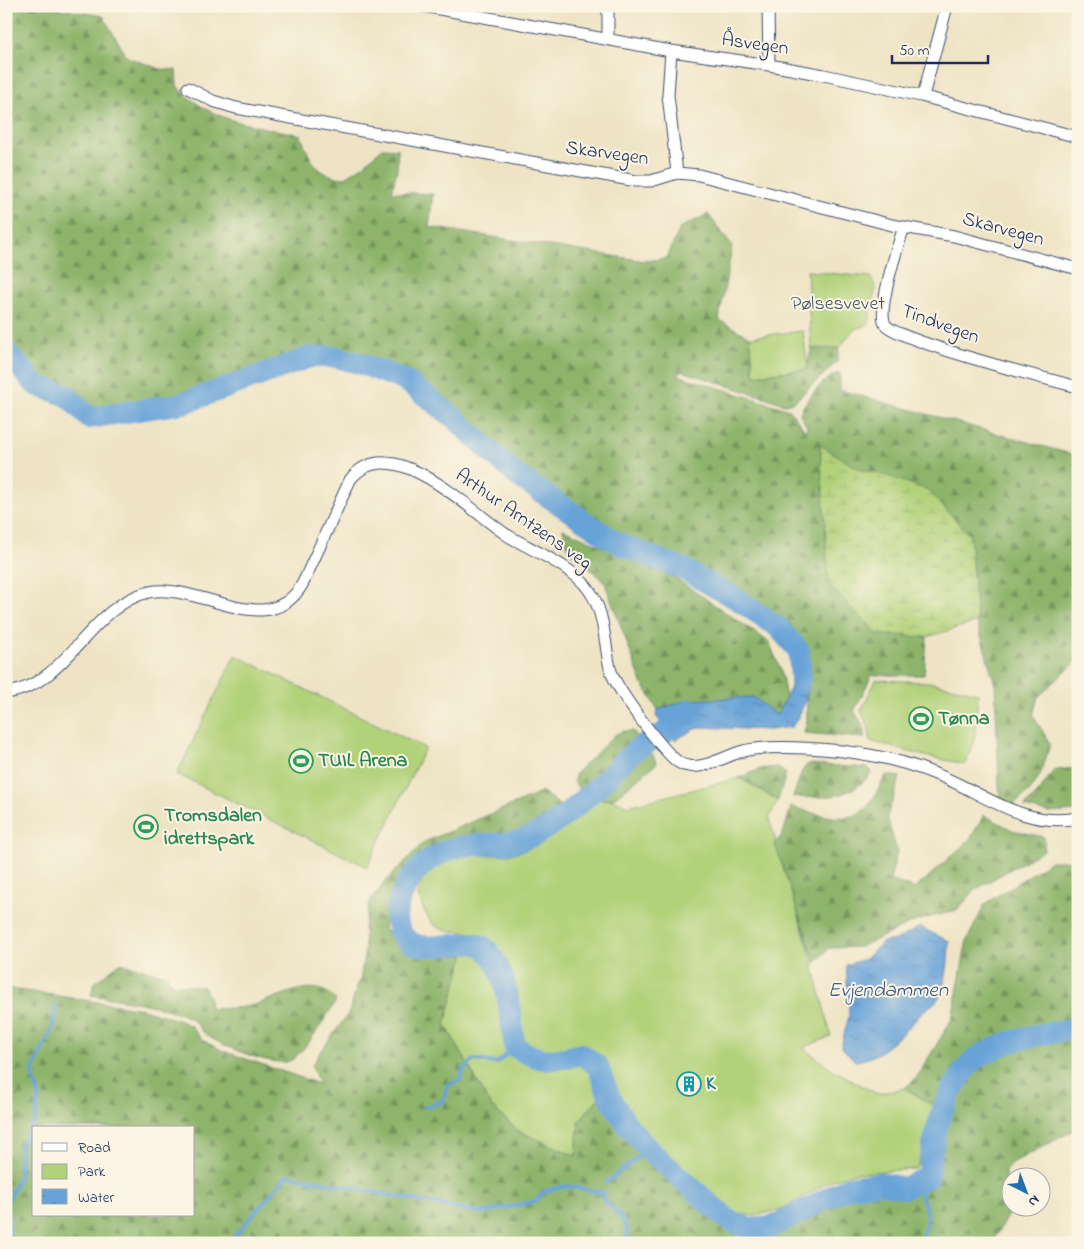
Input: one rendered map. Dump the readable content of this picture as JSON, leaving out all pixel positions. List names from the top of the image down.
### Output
{
  "streets": {
    "street": [
      "Åsvegen",
      "Skarvegen",
      "Tindvegen",
      "Arthur Arntzens veg"
    ]
  },
  "crossings": [
    ["Skarvegen", "Tindvegen"]
  ],
  "water": ["Evjendammen"],
  "parks": ["Pølsesvevet"],
  "places": {
    "sports": ["Tønna", "TUIL Arena", "Tromsdalen idrettspark"],
    "building": ["K"]
  },
  "legend": ["Road", "Park", "Water"],
  "scale_bar": "50 m",
  "north": "bottom right"
}
